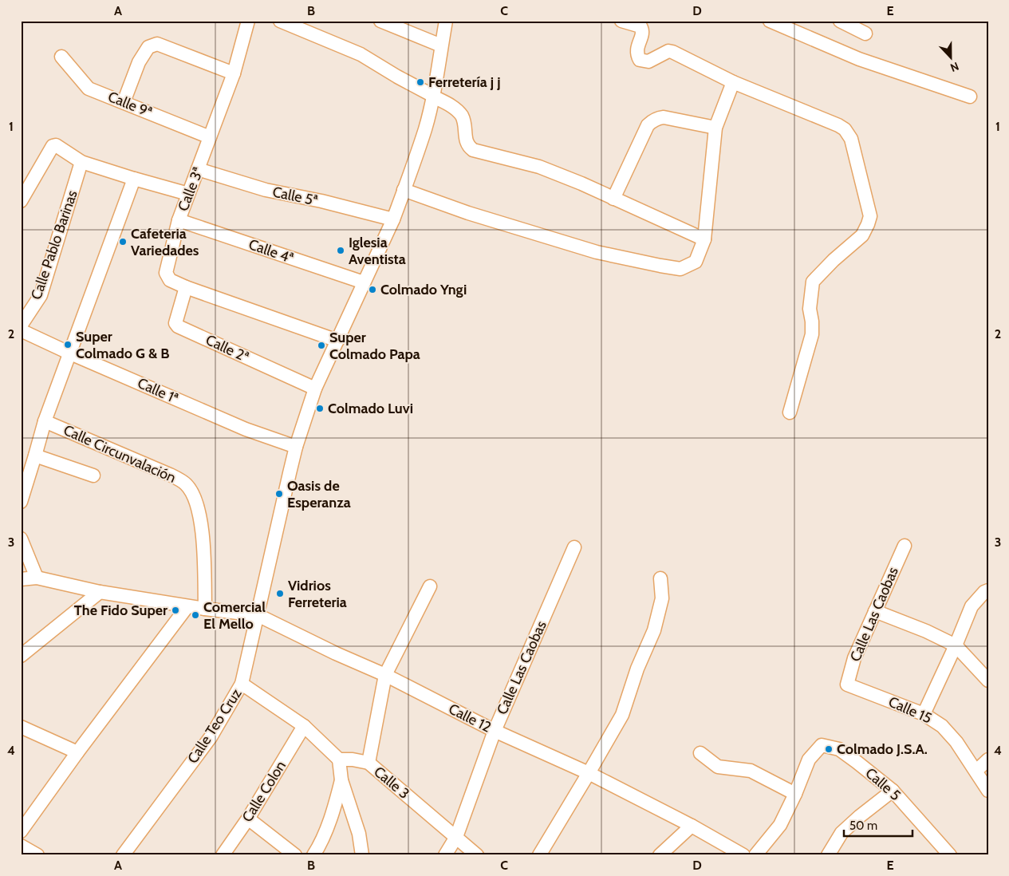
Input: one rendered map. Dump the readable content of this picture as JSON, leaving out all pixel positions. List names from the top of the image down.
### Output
{
  "streets": {
    "street": [
      "Calle 9ª",
      "Calle 3ª",
      "Calle 5ª",
      "Calle Pablo Barinas",
      "Calle 4ª",
      "Calle 2ª",
      "Calle 1ª",
      "Calle Circunvalación",
      "Calle Las Caobas",
      "Calle 15",
      "Calle 12",
      "Calle Teo Cruz",
      "Calle 3",
      "Calle 5",
      "Calle Colon"
    ]
  },
  "crossings": [
    ["Calle 9ª", "Calle 3ª"],
    ["Calle 3ª", "Calle 5ª"],
    ["Calle 3ª", "Calle 4ª"],
    ["Calle 3ª", "Calle 2ª"],
    ["Calle 3ª", "Calle Teo Cruz"],
    ["Calle 5ª", "Calle Teo Cruz"],
    ["Calle 4ª", "Calle Teo Cruz"],
    ["Calle 2ª", "Calle Teo Cruz"],
    ["Calle 1ª", "Calle Teo Cruz"],
    ["Calle Circunvalación", "Calle 12"],
    ["Calle Las Caobas", "Calle 15"],
    ["Calle Las Caobas", "Calle 12"],
    ["Calle Las Caobas", "Calle 3"],
    ["Calle 12", "Calle Teo Cruz"]
  ],
  "places": [
    "Ferretería j j",
    "Cafeteria Variedades",
    "Iglesia Aventista",
    "Colmado Yngi",
    "Super Colmado G & B",
    "Super Colmado Papa",
    "Colmado Luvi",
    "Oasis de Esperanza",
    "Vidrios Ferreteria",
    "The Fido Super",
    "Comercial El Mello",
    "Colmado J.S.A."
  ],
  "scale_bar": "50 m",
  "north": "bottom",
  "grid": {
    "columns": [
      "A",
      "B",
      "C",
      "D",
      "E"
    ],
    "rows": [
      "1",
      "2",
      "3",
      "4"
    ]
  }
}
